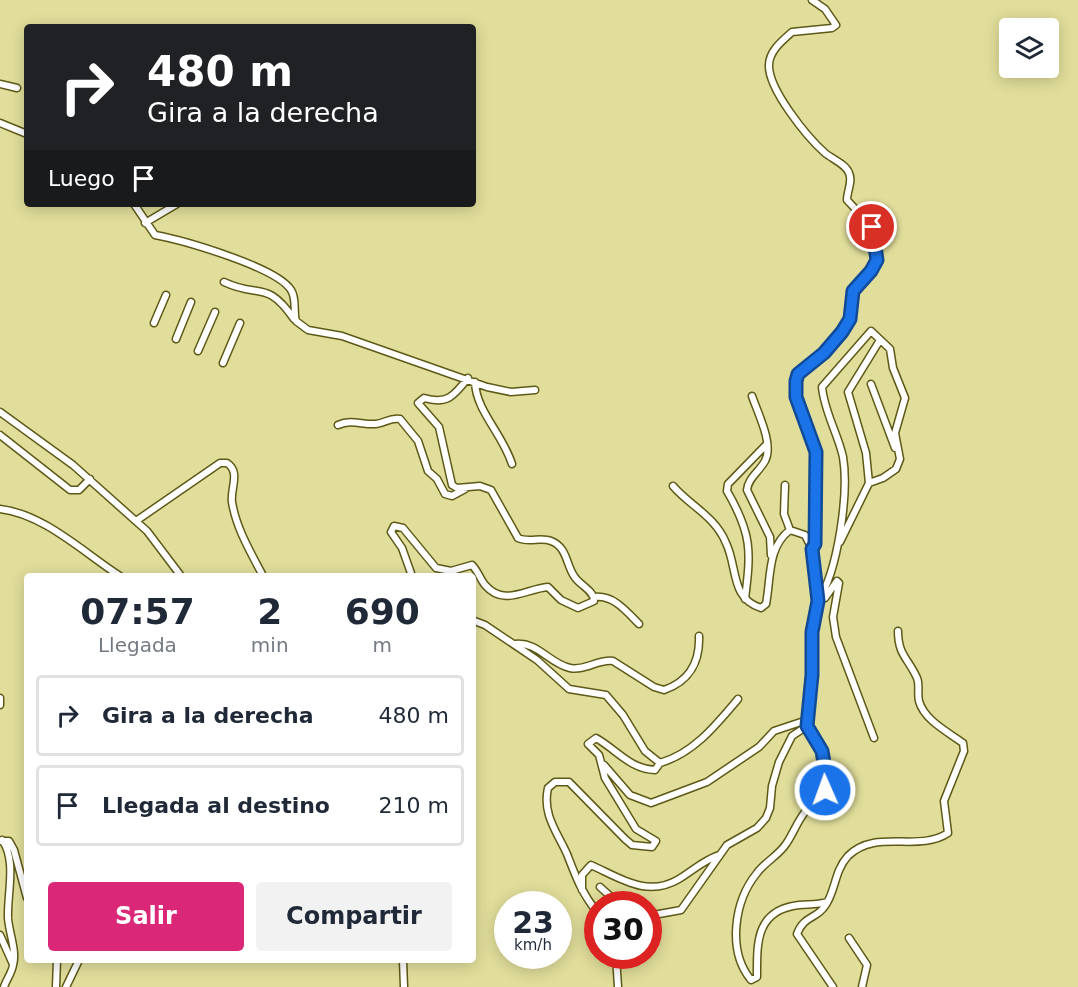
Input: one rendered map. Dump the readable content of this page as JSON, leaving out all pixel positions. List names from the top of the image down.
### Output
{
  "page": {
    "turn": ["480 m", "Gira a la derecha"],
    "then": "Luego",
    "eta": [
      "07:57",
      "Llegada",
      "2",
      "min",
      "690",
      "m"
    ],
    "list": [
      {
        "name": "Gira a la derecha",
        "value": "480 m"
      },
      {
        "name": "Llegada al destino",
        "value": "210 m"
      }
    ],
    "buttons": ["Salir", "Compartir"],
    "speed": "23 km/h",
    "limit": "30"
  }
}
